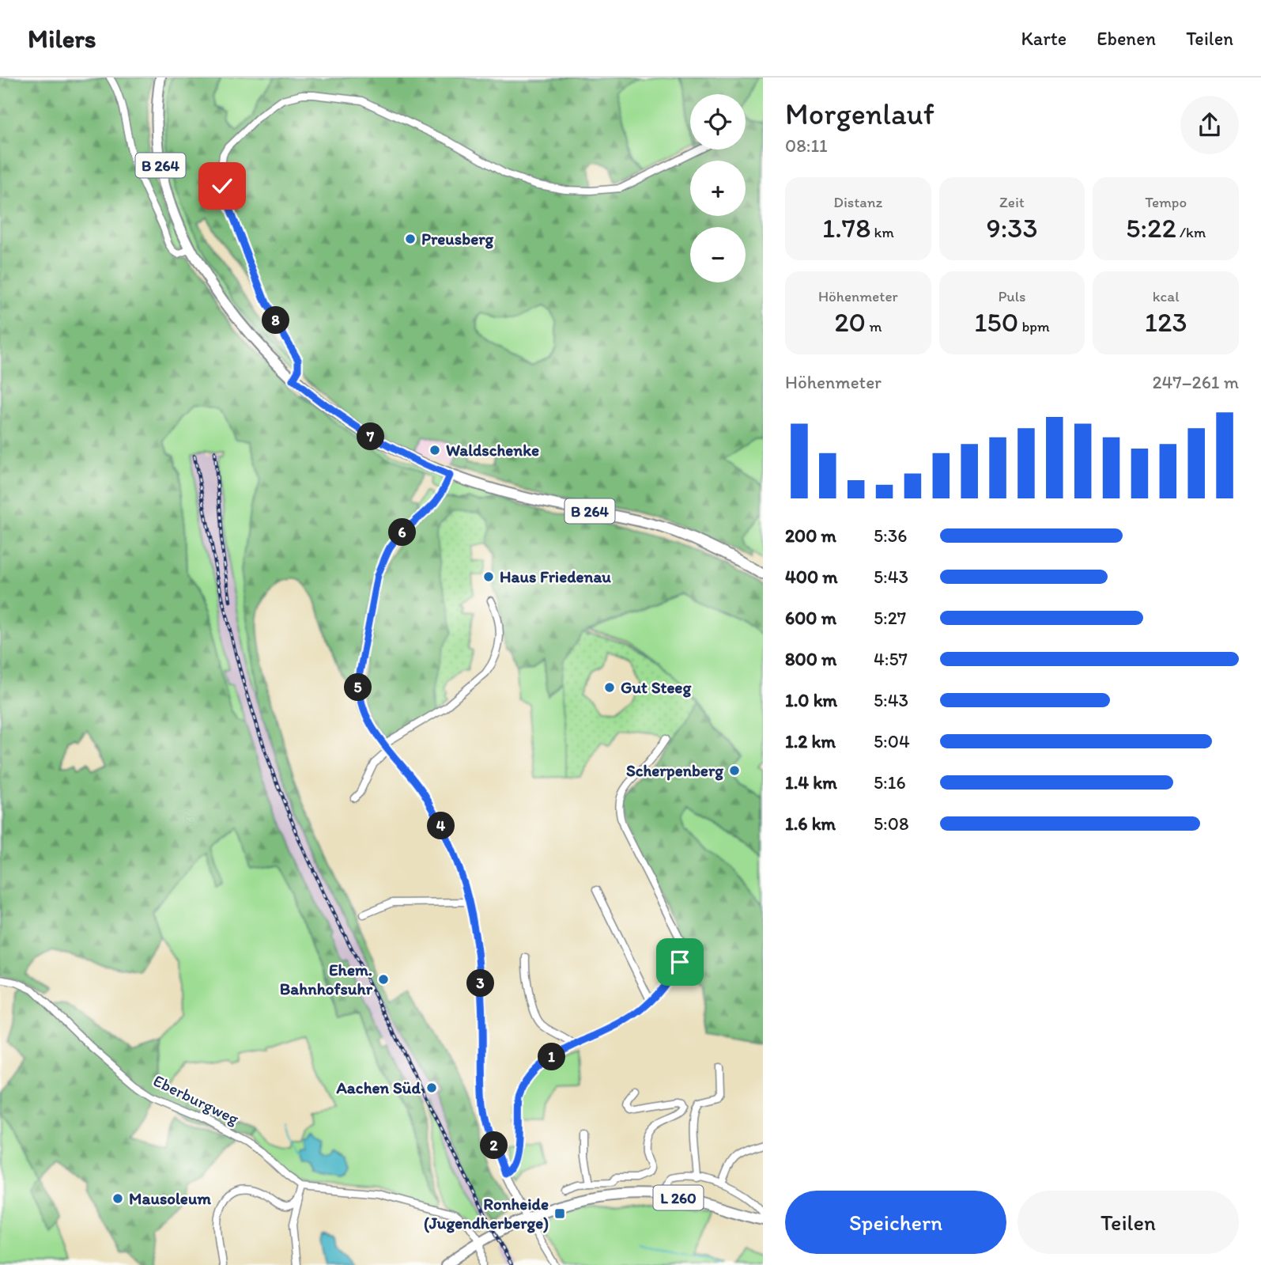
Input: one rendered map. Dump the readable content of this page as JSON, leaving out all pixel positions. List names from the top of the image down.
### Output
{
  "streets": {
    "main road": ["B 264", "L 260"],
    "street": ["Eberburgweg"]
  },
  "places": {
    "other": [
      "Preusberg",
      "Waldschenke",
      "Haus Friedenau",
      "Gut Steeg",
      "Scherpenberg",
      "Ehem. Bahnhofsuhr",
      "Aachen Süd",
      "Mausoleum"
    ],
    "transit": ["Ronheide (Jugendherberge)"]
  },
  "page": {
    "header": "Milers",
    "nav": ["Karte", "Ebenen", "Teilen"],
    "heading": ["Morgenlauf", "08:11"],
    "map_buttons": ["+", "−"],
    "stats": [
      ["Distanz", "1.78 km"],
      ["Zeit", "9:33"],
      ["Tempo", "5:22 /km"],
      ["Höhenmeter", "20 m"],
      ["Puls", "150 bpm"],
      ["kcal", "123"]
    ],
    "pins": [
      "8",
      "7",
      "6",
      "5",
      "4",
      "3",
      "1",
      "2"
    ],
    "chart": ["Höhenmeter", "247–261 m"],
    "list": [
      {
        "name": "200 m",
        "note": "5:36"
      },
      {
        "name": "400 m",
        "note": "5:43"
      },
      {
        "name": "600 m",
        "note": "5:27"
      },
      {
        "name": "800 m",
        "note": "4:57"
      },
      {
        "name": "1.0 km",
        "note": "5:43"
      },
      {
        "name": "1.2 km",
        "note": "5:04"
      },
      {
        "name": "1.4 km",
        "note": "5:16"
      },
      {
        "name": "1.6 km",
        "note": "5:08"
      }
    ],
    "buttons": ["Speichern", "Teilen"]
  }
}
